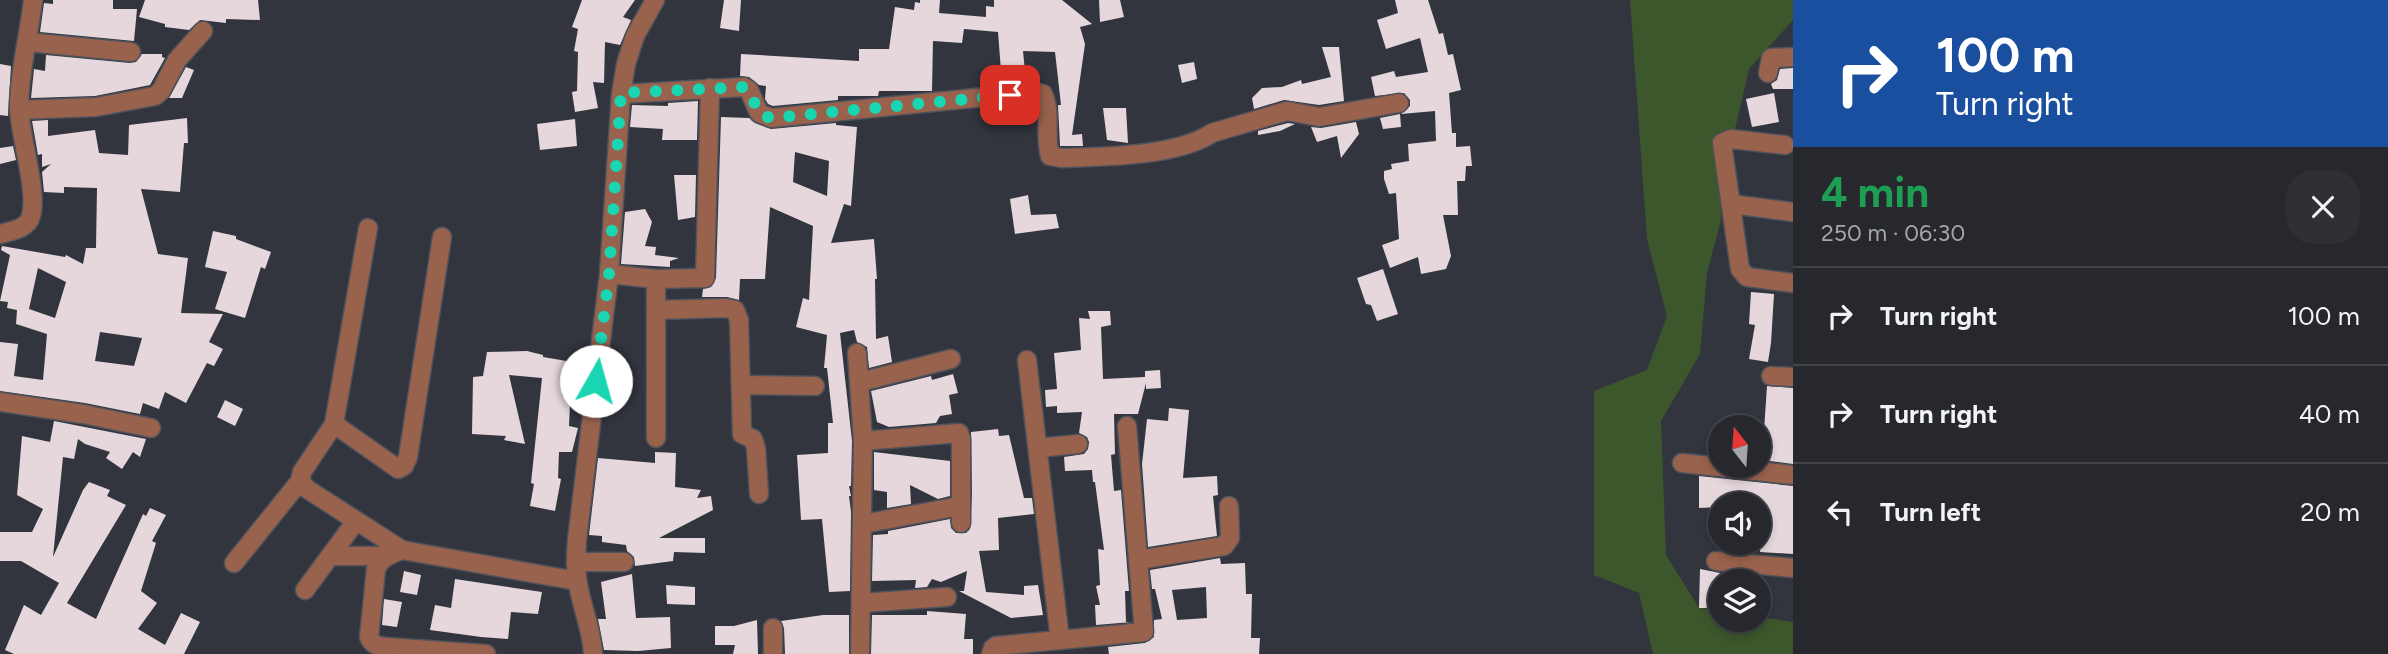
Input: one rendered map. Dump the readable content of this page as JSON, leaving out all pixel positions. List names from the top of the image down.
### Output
{
  "north": "top",
  "page": {
    "turn": ["100 m", "Turn right"],
    "heading": ["4 min", "250 m · 06:30"],
    "list": [
      {
        "name": "Turn right",
        "value": "100 m"
      },
      {
        "name": "Turn right",
        "value": "40 m"
      },
      {
        "name": "Turn left",
        "value": "20 m"
      }
    ]
  }
}
